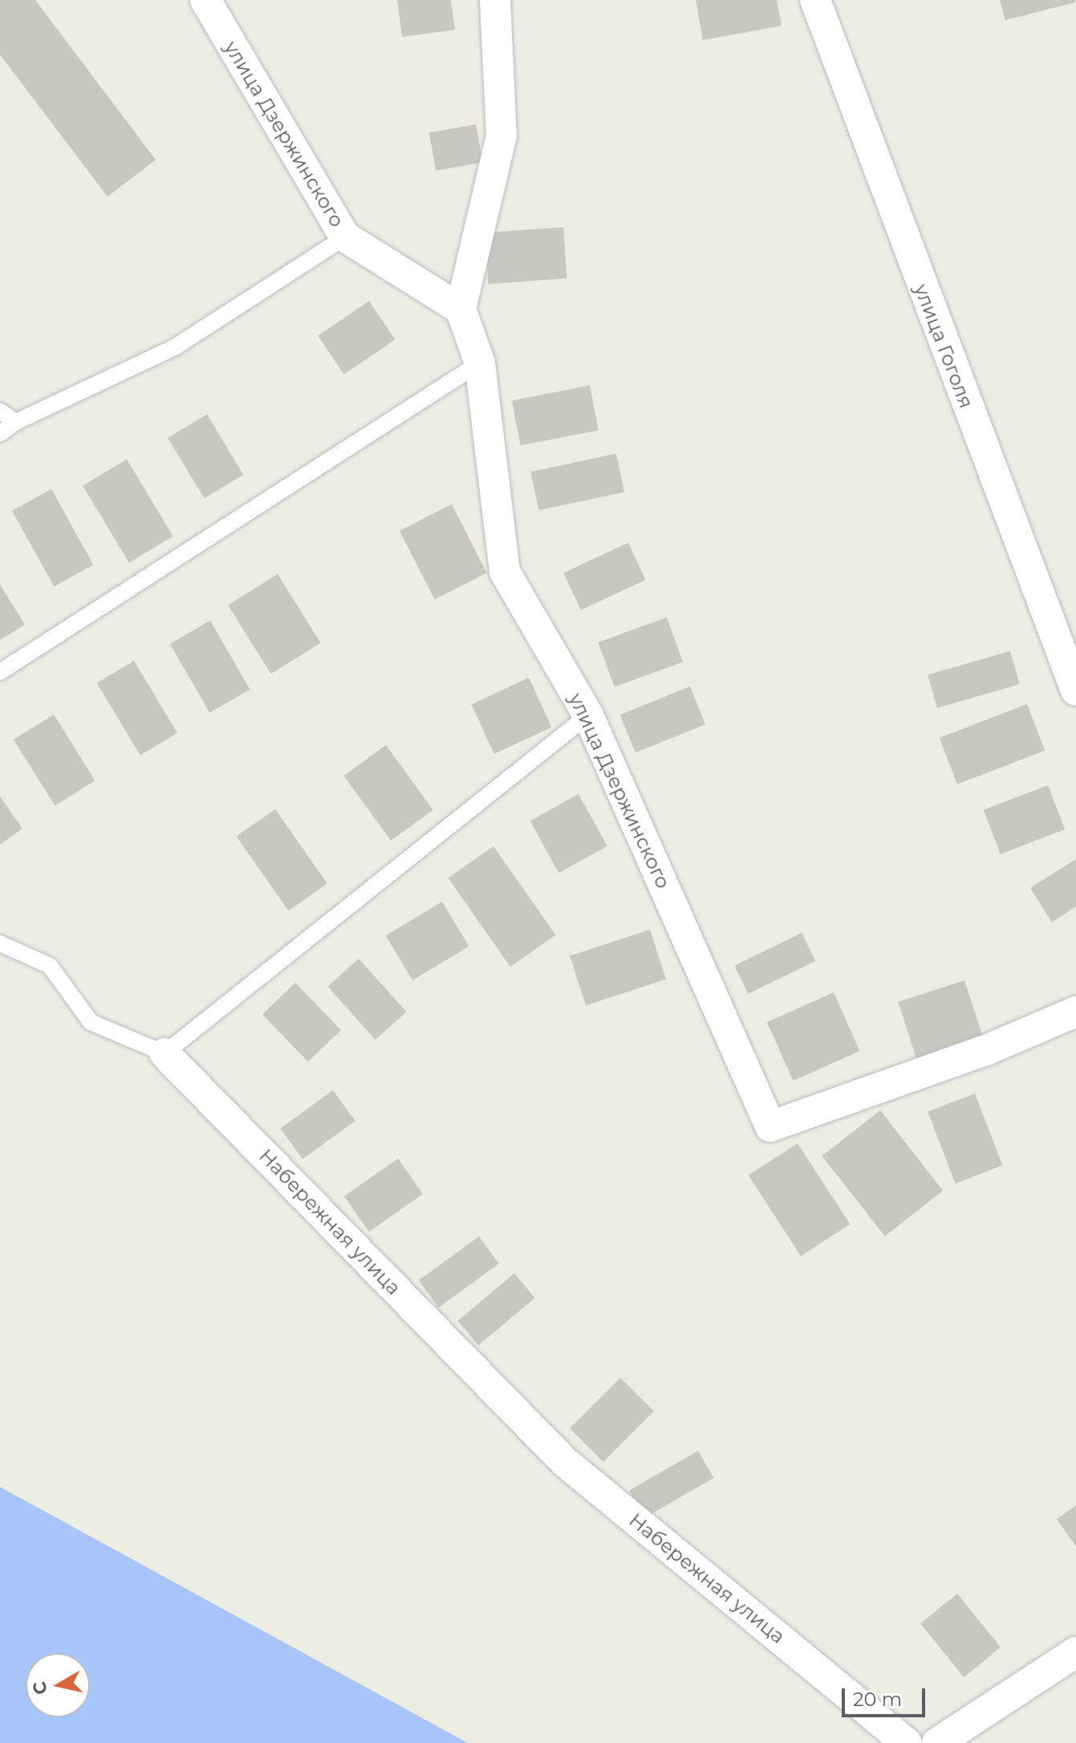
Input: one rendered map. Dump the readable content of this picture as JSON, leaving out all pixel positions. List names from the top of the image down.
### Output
{
  "streets": {
    "street": ["улица Дзержинского", "улица Гоголя", "Набережная улица"]
  },
  "scale_bar": "20 m",
  "north": "left"
}
